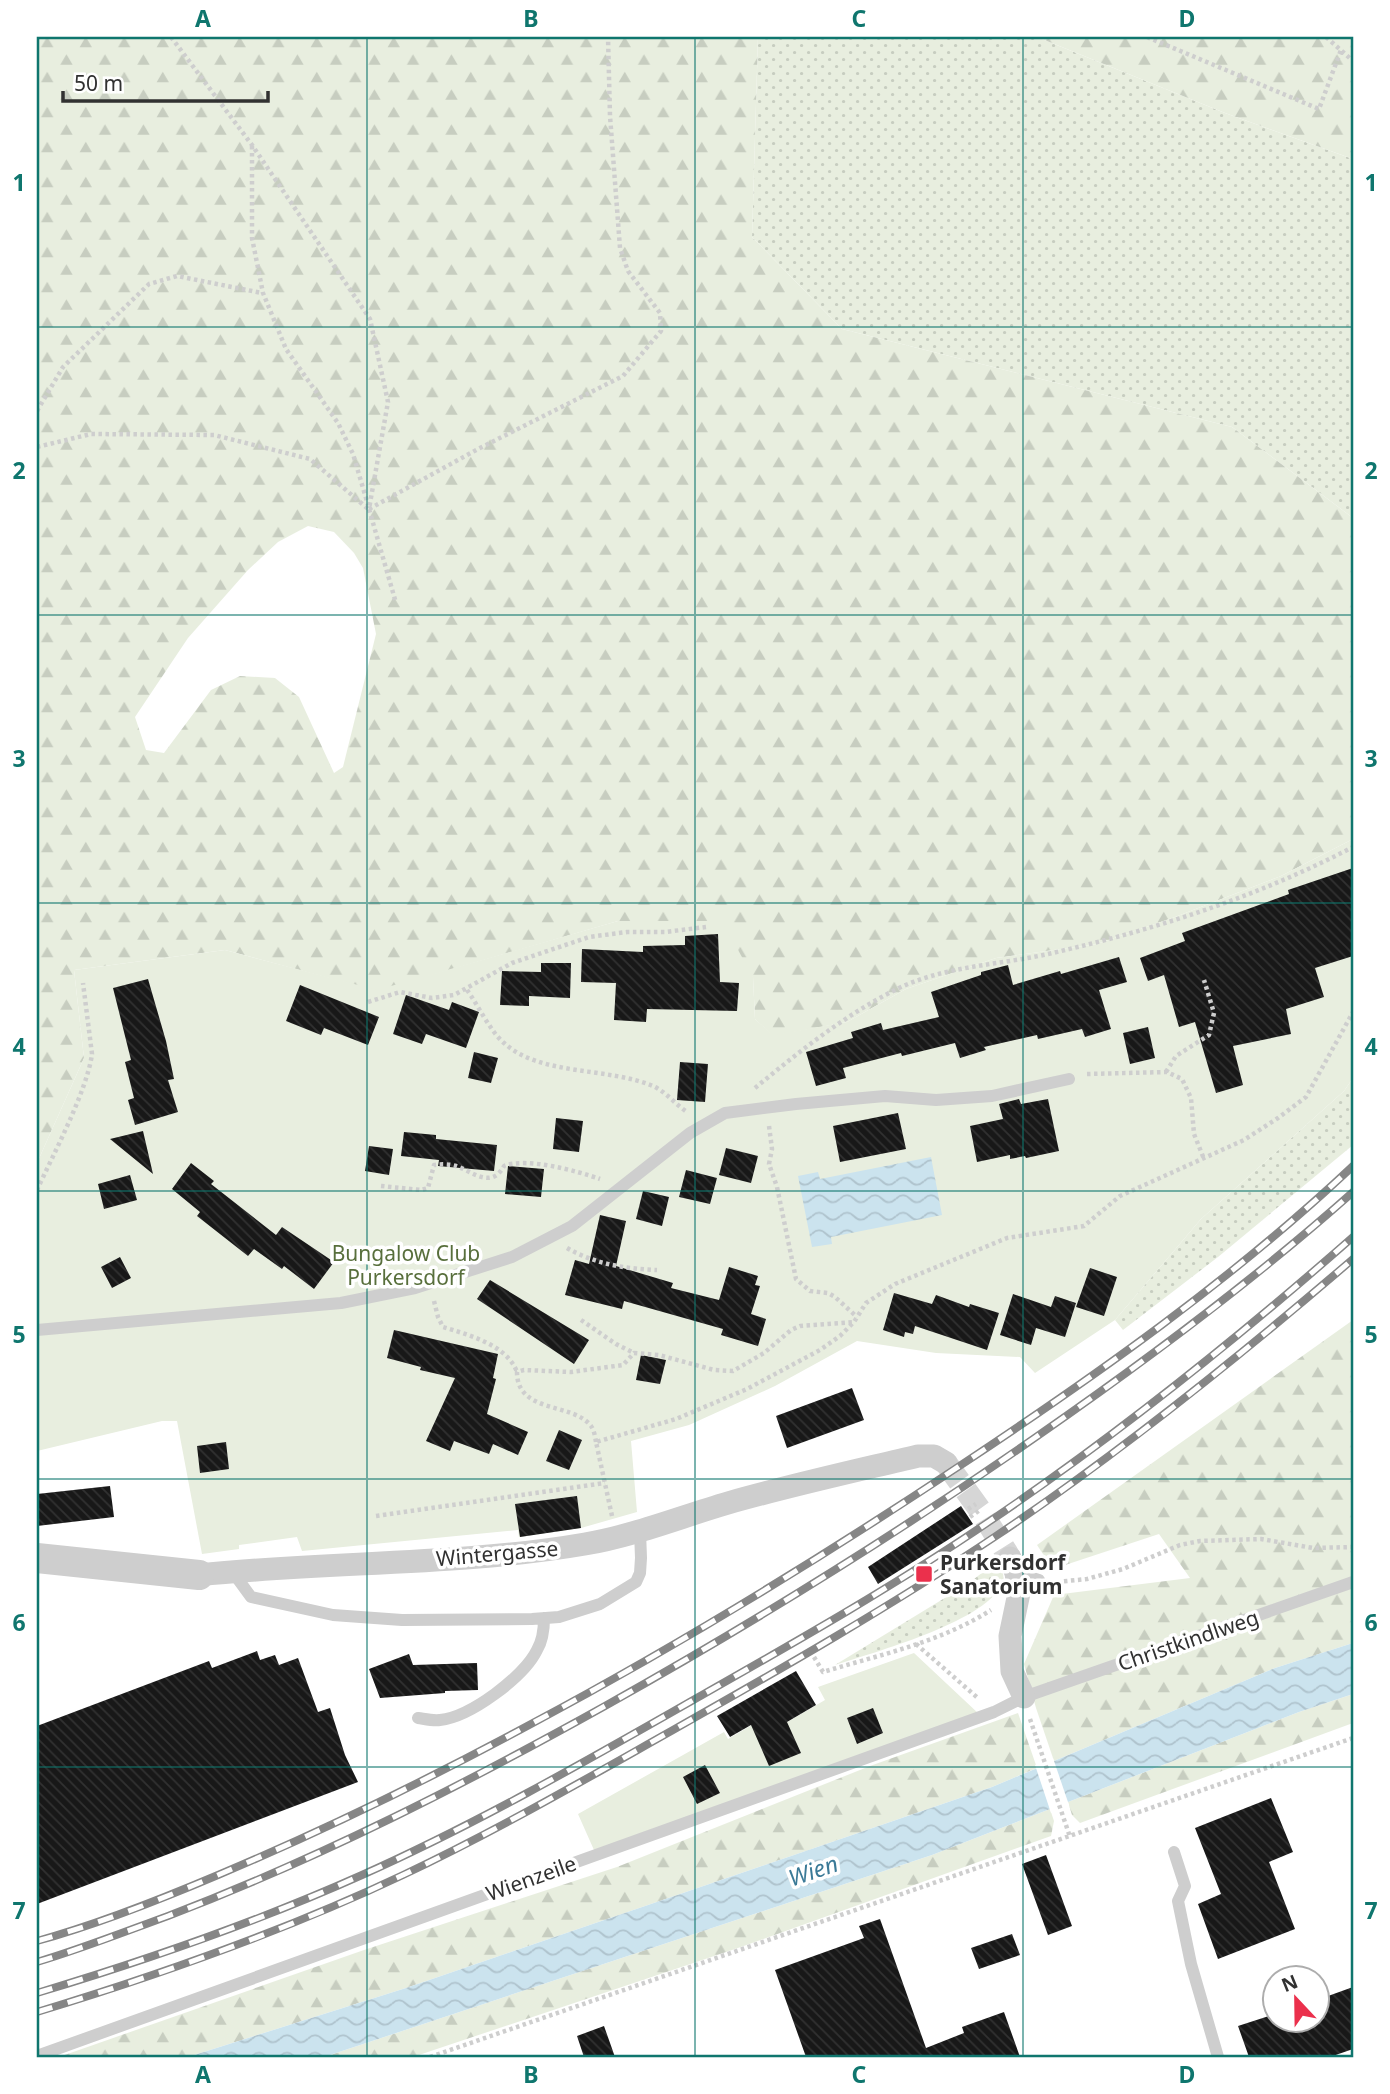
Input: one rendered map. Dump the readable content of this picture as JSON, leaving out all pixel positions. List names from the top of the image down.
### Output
{
  "streets": {
    "street": ["Wintergasse"],
    "lane": ["Christkindlweg", "Wienzeile"]
  },
  "crossings": [
    ["Christkindlweg", "Wienzeile"]
  ],
  "water": ["Wien"],
  "parks": ["Bungalow Club Purkersdorf"],
  "places": {
    "transit": ["Purkersdorf Sanatorium"]
  },
  "scale_bar": "50 m",
  "north": "top",
  "grid": {
    "columns": [
      "A",
      "B",
      "C",
      "D"
    ],
    "rows": [
      "1",
      "2",
      "3",
      "4",
      "5",
      "6",
      "7"
    ]
  }
}
